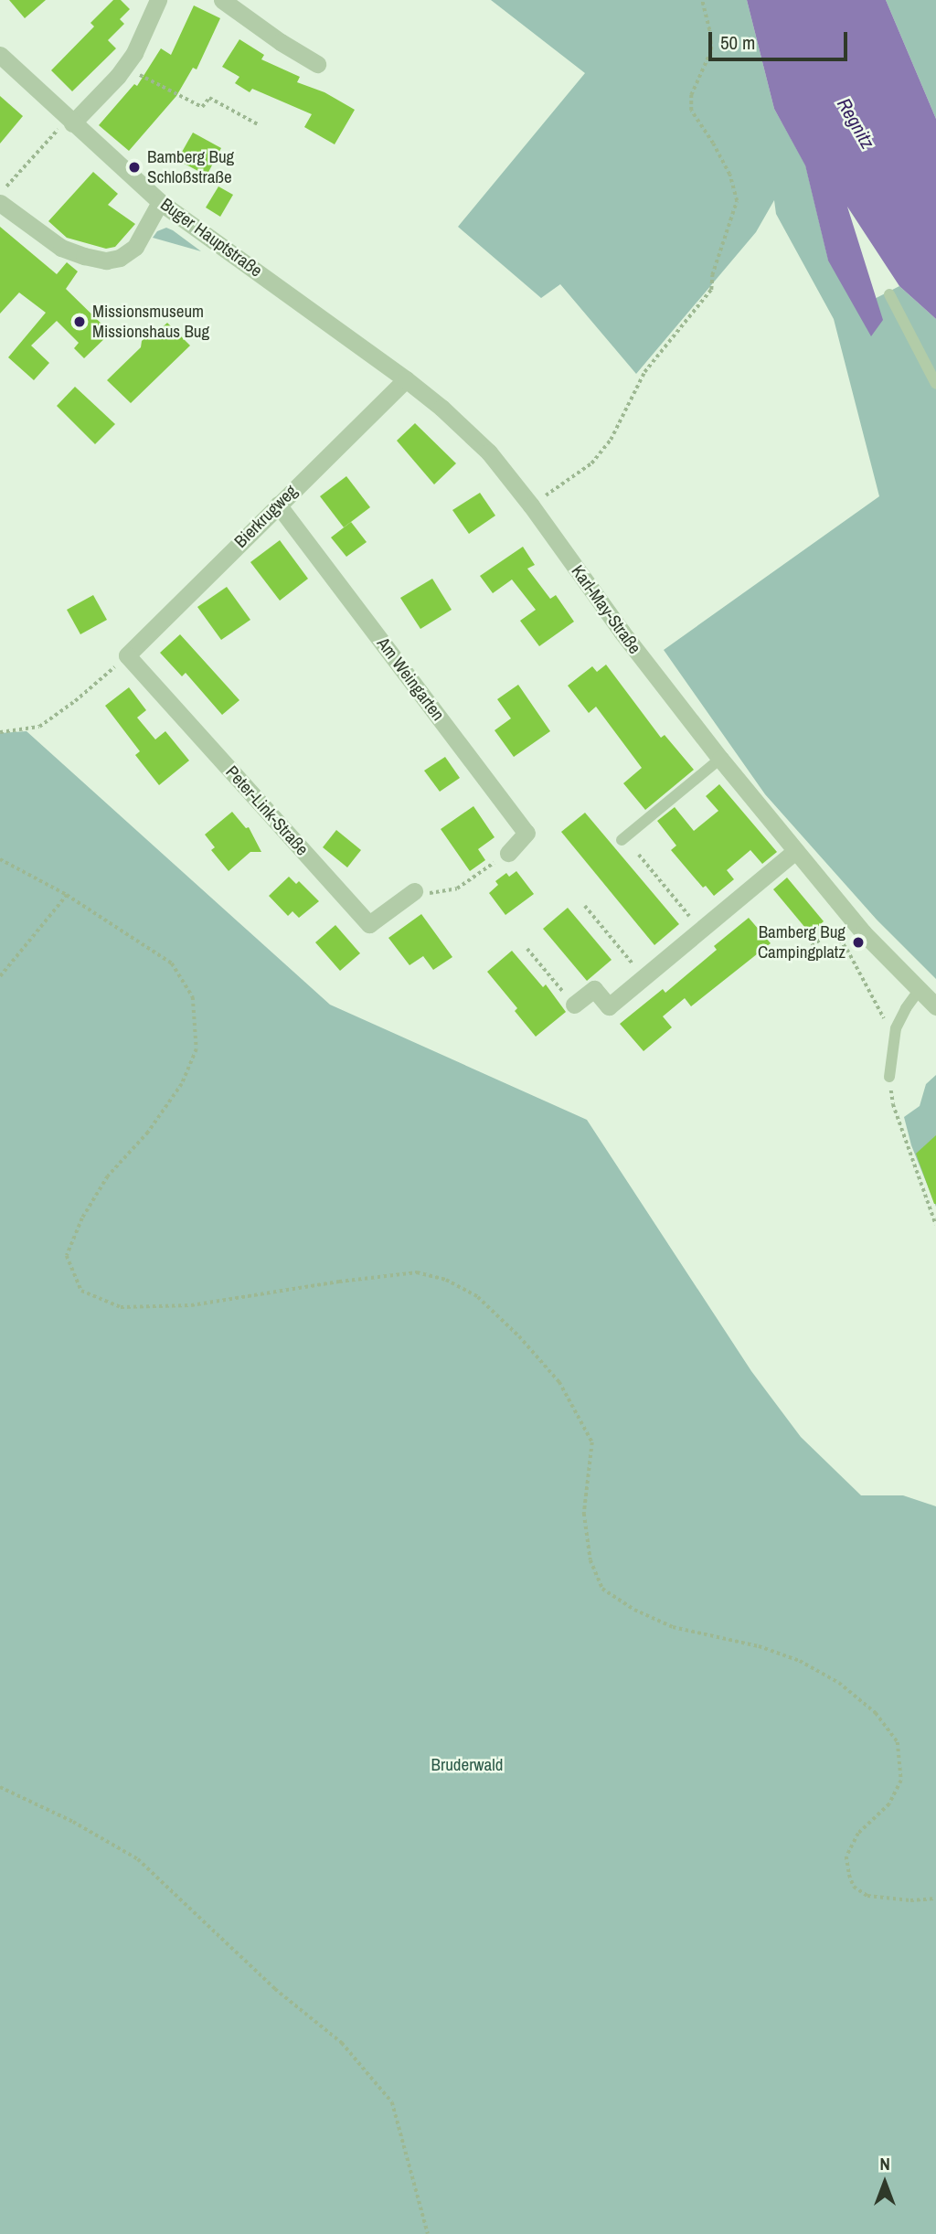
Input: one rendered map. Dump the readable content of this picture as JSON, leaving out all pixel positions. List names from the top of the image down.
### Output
{
  "streets": {
    "street": [
      "Buger Hauptstraße",
      "Bierkrugweg",
      "Karl-May-Straße",
      "Am Weingarten",
      "Peter-Link-Straße"
    ]
  },
  "crossings": [
    ["Buger Hauptstraße", "Bierkrugweg"],
    ["Buger Hauptstraße", "Karl-May-Straße"],
    ["Bierkrugweg", "Karl-May-Straße"],
    ["Bierkrugweg", "Am Weingarten"],
    ["Bierkrugweg", "Peter-Link-Straße"]
  ],
  "water": ["Regnitz"],
  "parks": ["Bruderwald"],
  "places": ["Bamberg Bug Schloßstraße", "Missionsmuseum Missionshaus Bug", "Bamberg Bug Campingplatz"],
  "scale_bar": "50 m",
  "north": "top"
}
